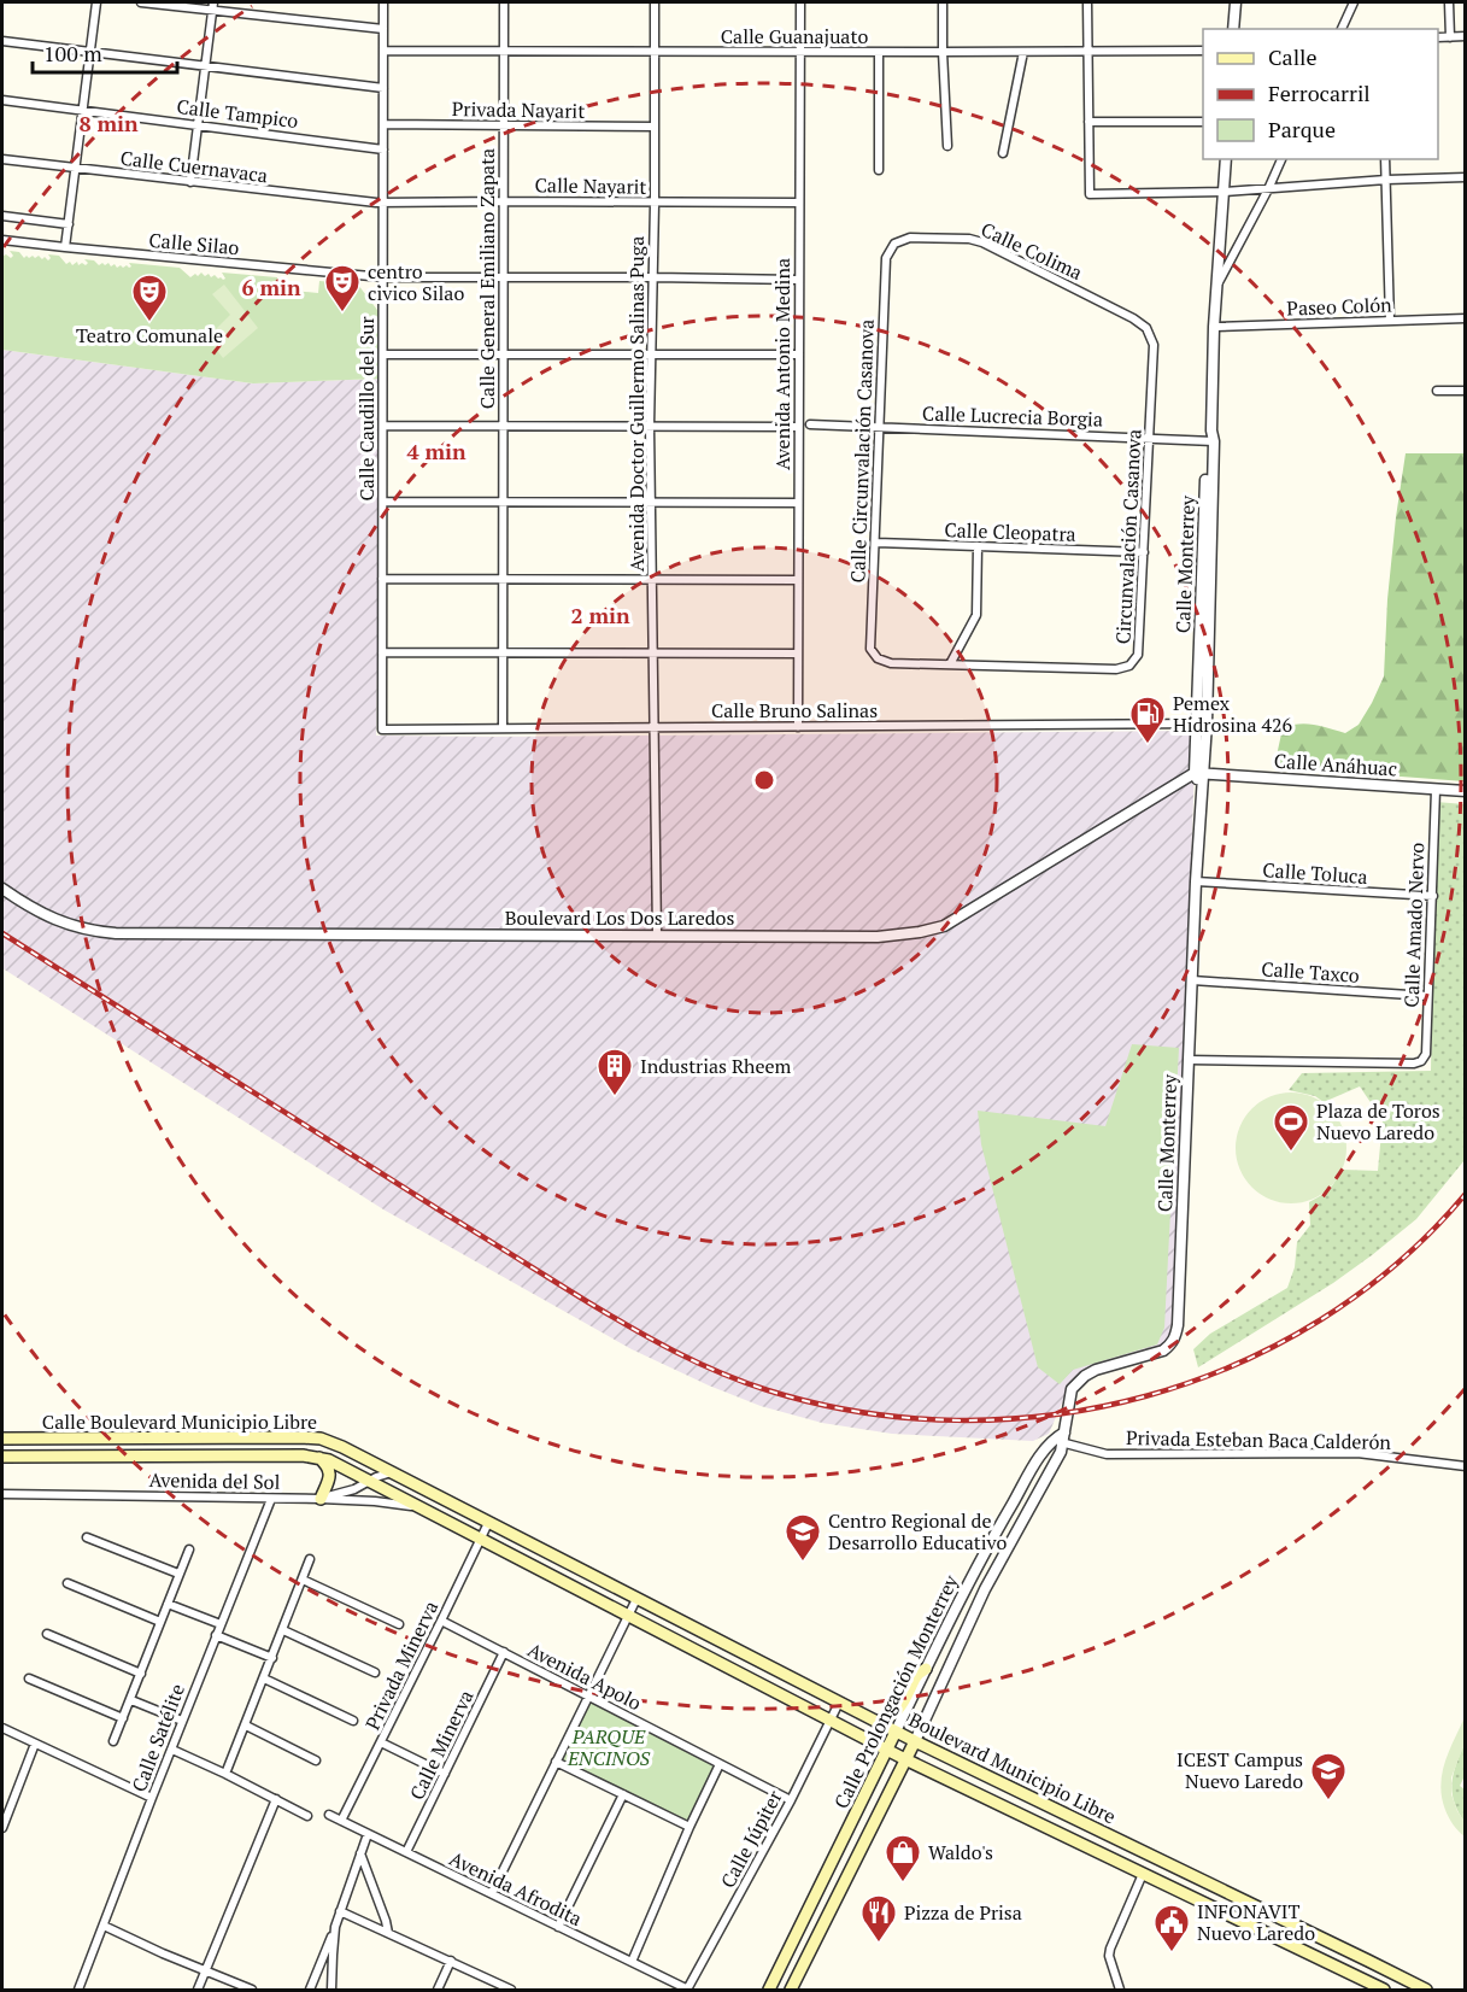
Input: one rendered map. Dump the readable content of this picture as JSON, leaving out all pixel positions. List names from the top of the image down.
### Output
{
  "streets": {
    "main road": ["Calle Boulevard Municipio Libre", "Calle Prolongación Monterrey", "Boulevard Municipio Libre"],
    "street": [
      "Calle Guanajuato",
      "Privada Nayarit",
      "Calle Tampico",
      "Calle Cuernavaca",
      "Calle Nayarit",
      "Calle Silao",
      "Calle Colima",
      "Calle General Emiliano Zapata",
      "Paseo Colón",
      "Avenida Antonio Medina",
      "Avenida Doctor Guillermo Salinas Puga",
      "Calle Caudillo del Sur",
      "Calle Lucrecia Borgia",
      "Calle Circunvalación Casanova",
      "Calle Cleopatra",
      "Circunvalación Casanova",
      "Calle Monterrey",
      "Calle Bruno Salinas",
      "Calle Anáhuac",
      "Calle Toluca",
      "Boulevard Los Dos Laredos",
      "Calle Amado Nervo",
      "Calle Taxco",
      "Privada Esteban Baca Calderón",
      "Avenida del Sol",
      "Privada Minerva",
      "Avenida Apolo",
      "Calle Satélite",
      "Calle Minerva",
      "Calle Júpiter",
      "Avenida Afrodita"
    ]
  },
  "crossings": [
    ["Calle Guanajuato", "Calle General Emiliano Zapata"],
    ["Calle Guanajuato", "Avenida Antonio Medina"],
    ["Calle Guanajuato", "Avenida Doctor Guillermo Salinas Puga"],
    ["Calle Guanajuato", "Calle Caudillo del Sur"],
    ["Privada Nayarit", "Calle General Emiliano Zapata"],
    ["Privada Nayarit", "Avenida Doctor Guillermo Salinas Puga"],
    ["Privada Nayarit", "Calle Caudillo del Sur"],
    ["Calle Tampico", "Calle Caudillo del Sur"],
    ["Calle Cuernavaca", "Calle Nayarit"],
    ["Calle Cuernavaca", "Calle Caudillo del Sur"],
    ["Calle Nayarit", "Calle General Emiliano Zapata"],
    ["Calle Nayarit", "Avenida Antonio Medina"],
    ["Calle Nayarit", "Avenida Doctor Guillermo Salinas Puga"],
    ["Calle Nayarit", "Calle Caudillo del Sur"],
    ["Calle Silao", "Calle General Emiliano Zapata"],
    ["Calle Silao", "Avenida Antonio Medina"],
    ["Calle Silao", "Avenida Doctor Guillermo Salinas Puga"],
    ["Calle Silao", "Calle Caudillo del Sur"],
    ["Calle Colima", "Calle Circunvalación Casanova"],
    ["Calle Colima", "Circunvalación Casanova"],
    ["Calle General Emiliano Zapata", "Calle Bruno Salinas"],
    ["Paseo Colón", "Calle Monterrey"],
    ["Avenida Antonio Medina", "Calle Bruno Salinas"],
    ["Avenida Doctor Guillermo Salinas Puga", "Calle Bruno Salinas"],
    ["Avenida Doctor Guillermo Salinas Puga", "Boulevard Los Dos Laredos"],
    ["Calle Caudillo del Sur", "Calle Bruno Salinas"],
    ["Calle Lucrecia Borgia", "Calle Circunvalación Casanova"],
    ["Calle Lucrecia Borgia", "Circunvalación Casanova"],
    ["Calle Lucrecia Borgia", "Calle Monterrey"],
    ["Calle Circunvalación Casanova", "Calle Cleopatra"],
    ["Calle Circunvalación Casanova", "Circunvalación Casanova"],
    ["Calle Cleopatra", "Circunvalación Casanova"],
    ["Calle Monterrey", "Calle Bruno Salinas"],
    ["Calle Monterrey", "Calle Anáhuac"],
    ["Calle Monterrey", "Calle Toluca"],
    ["Calle Monterrey", "Boulevard Los Dos Laredos"],
    ["Calle Monterrey", "Calle Amado Nervo"],
    ["Calle Monterrey", "Calle Taxco"],
    ["Calle Monterrey", "Privada Esteban Baca Calderón"],
    ["Calle Monterrey", "Calle Prolongación Monterrey"],
    ["Calle Anáhuac", "Boulevard Los Dos Laredos"],
    ["Calle Anáhuac", "Calle Amado Nervo"],
    ["Calle Toluca", "Calle Amado Nervo"],
    ["Calle Amado Nervo", "Calle Taxco"],
    ["Calle Boulevard Municipio Libre", "Boulevard Municipio Libre"],
    ["Privada Esteban Baca Calderón", "Calle Prolongación Monterrey"],
    ["Avenida del Sol", "Calle Satélite"],
    ["Avenida del Sol", "Boulevard Municipio Libre"],
    ["Privada Minerva", "Avenida Apolo"],
    ["Privada Minerva", "Boulevard Municipio Libre"],
    ["Privada Minerva", "Avenida Afrodita"],
    ["Avenida Apolo", "Calle Minerva"],
    ["Avenida Apolo", "Calle Júpiter"],
    ["Calle Prolongación Monterrey", "Boulevard Municipio Libre"],
    ["Calle Minerva", "Avenida Afrodita"],
    ["Boulevard Municipio Libre", "Calle Júpiter"],
    ["Calle Júpiter", "Avenida Afrodita"]
  ],
  "parks": ["PARQUE ENCINOS"],
  "places": {
    "theatre": ["centro civico Silao", "Teatro Comunale"],
    "fuel station": ["Pemex Hidrosina 426"],
    "building": ["Industrias Rheem"],
    "sports": ["Plaza de Toros Nuevo Laredo"],
    "school or university": ["Centro Regional de Desarrollo Educativo", "ICEST Campus Nuevo Laredo"],
    "shop": ["Waldo's"],
    "restaurant": ["Pizza de Prisa"],
    "public building": ["INFONAVIT Nuevo Laredo"]
  },
  "legend": ["Calle", "Ferrocarril", "Parque"],
  "scale_bar": "100 m",
  "rings": [
    "8 min",
    "6 min",
    "4 min",
    "2 min"
  ]
}
